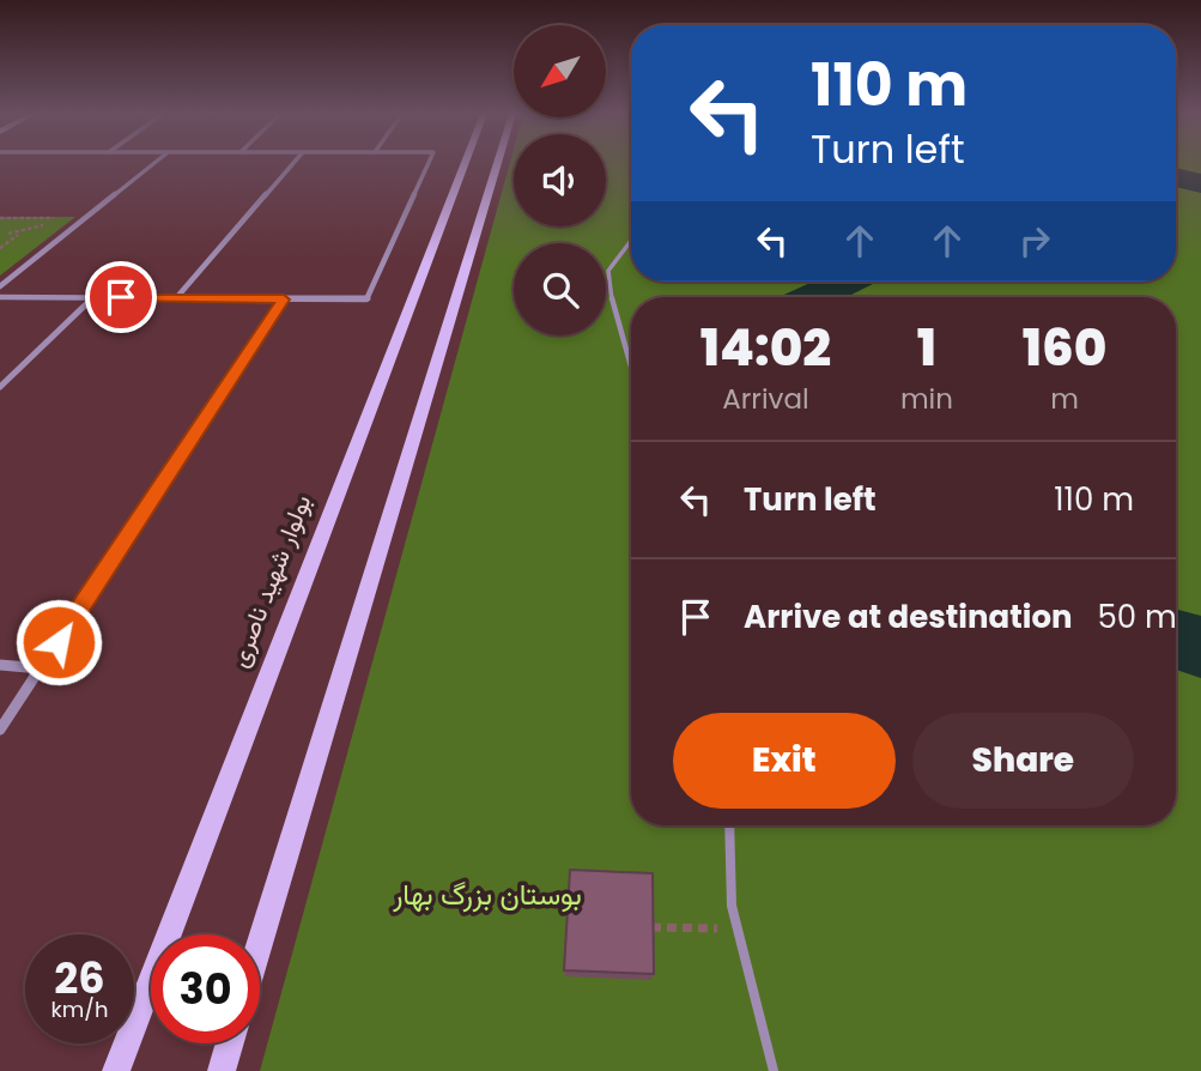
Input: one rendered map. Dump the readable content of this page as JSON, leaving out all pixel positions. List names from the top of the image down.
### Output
{
  "streets": {
    "main road": ["بولوار شهید ناصری"]
  },
  "parks": ["بوستان بزرگ بهار"],
  "north": "bottom left",
  "page": {
    "turn": ["110 m", "Turn left"],
    "eta": [
      "14:02",
      "Arrival",
      "1",
      "min",
      "160",
      "m"
    ],
    "list": [
      {
        "name": "Turn left",
        "value": "110 m"
      },
      {
        "name": "Arrive at destination",
        "value": "50 m"
      }
    ],
    "buttons": ["Exit", "Share"],
    "speed": "26 km/h",
    "limit": "30"
  }
}
